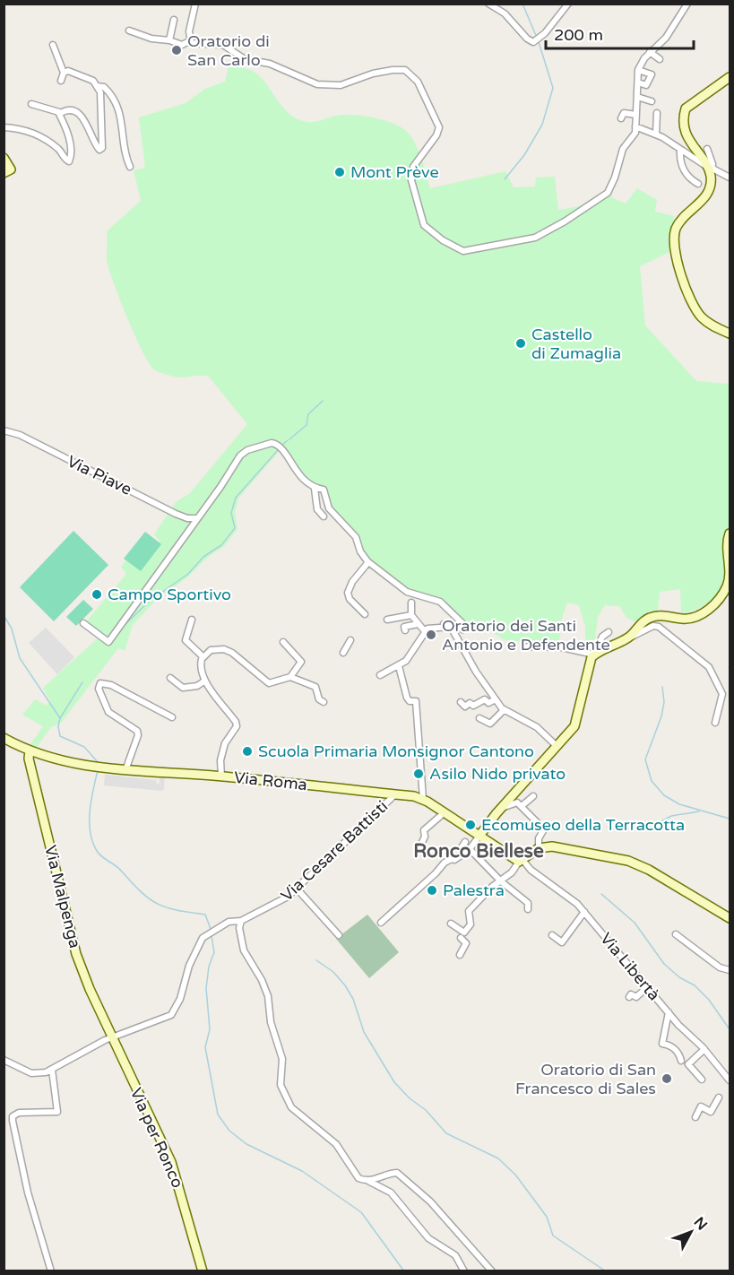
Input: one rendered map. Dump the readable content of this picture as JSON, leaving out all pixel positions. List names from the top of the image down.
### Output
{
  "streets": {
    "street": [
      "Via Piave",
      "Via Roma",
      "Via Cesare Battisti",
      "Via Malpenga",
      "Via Libertà",
      "Via per Ronco"
    ]
  },
  "crossings": [
    ["Via Roma", "Via Cesare Battisti"],
    ["Via Roma", "Via Malpenga"],
    ["Via Roma", "Via Libertà"],
    ["Via Cesare Battisti", "Via Malpenga"],
    ["Via Cesare Battisti", "Via per Ronco"],
    ["Via Malpenga", "Via per Ronco"]
  ],
  "districts": ["Ronco Biellese"],
  "places": [
    "Oratorio di San Carlo",
    "Mont Prève",
    "Castello di Zumaglia",
    "Campo Sportivo",
    "Oratorio dei Santi Antonio e Defendente",
    "Scuola Primaria Monsignor Cantono",
    "Asilo Nido privato",
    "Ecomuseo della Terracotta",
    "Palestra",
    "Oratorio di San Francesco di Sales"
  ],
  "scale_bar": "200 m",
  "north": "top right"
}
